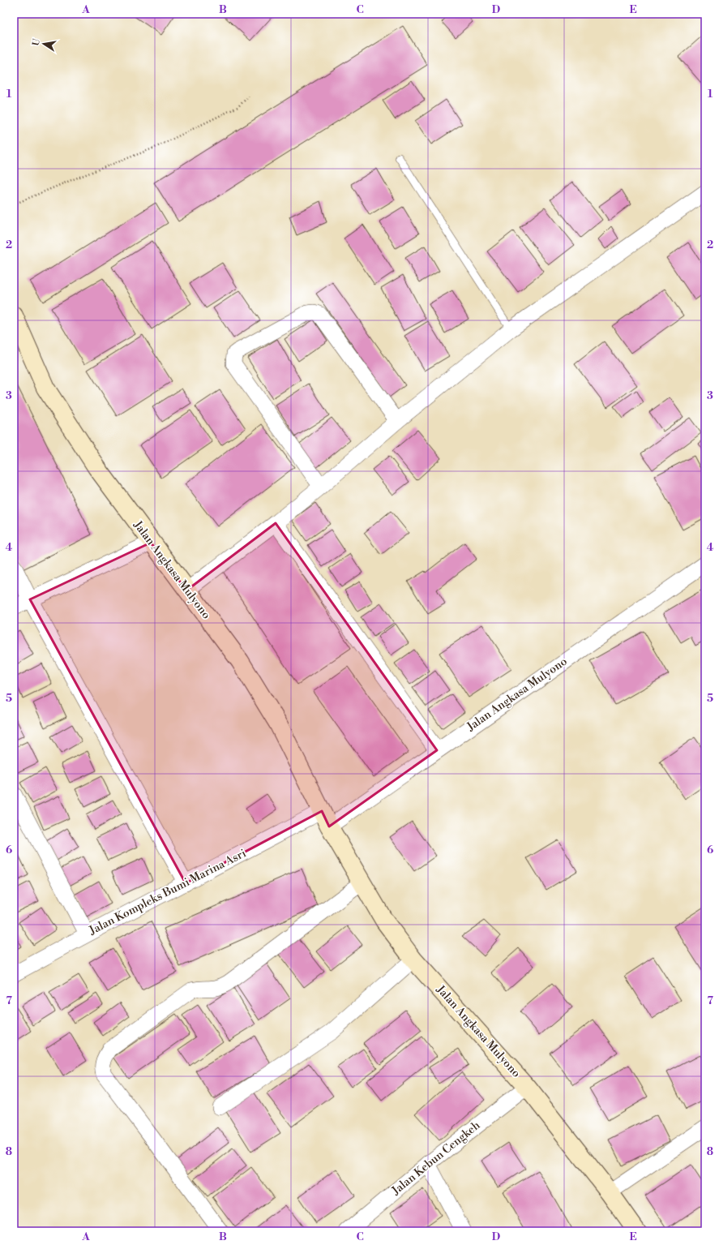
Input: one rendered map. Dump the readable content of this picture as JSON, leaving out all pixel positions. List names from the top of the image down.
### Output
{
  "streets": {
    "main road": ["Jalan Angkasa Mulyono"],
    "street": ["Jalan Kompleks Bumi Marina Asri", "Jalan Kebun Cengkeh"]
  },
  "crossings": [
    ["Jalan Angkasa Mulyono", "Jalan Kompleks Bumi Marina Asri"],
    ["Jalan Angkasa Mulyono", "Jalan Kebun Cengkeh"]
  ],
  "north": "left",
  "grid": {
    "columns": [
      "A",
      "B",
      "C",
      "D",
      "E"
    ],
    "rows": [
      "1",
      "2",
      "3",
      "4",
      "5",
      "6",
      "7",
      "8"
    ]
  }
}
